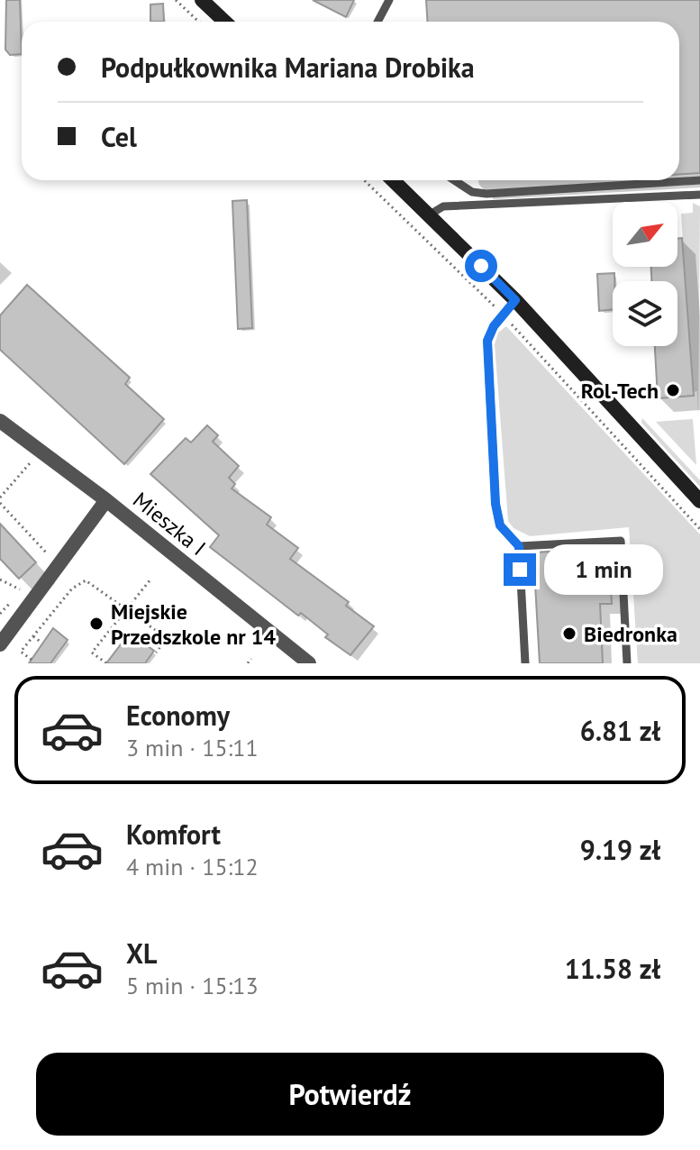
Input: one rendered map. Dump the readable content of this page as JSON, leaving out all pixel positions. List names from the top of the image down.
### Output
{
  "streets": {
    "street": ["Mieszka I"]
  },
  "places": ["Rol-Tech", "Miejskie Przedszkole nr 14", "Biedronka"],
  "north": "top right",
  "page": {
    "banner": ["Podpułkownika Mariana Drobika", "Cel"],
    "bubble": "1 min",
    "list": [
      {
        "name": "Economy",
        "note": "3 min · 15:11",
        "value": "6.81 zł"
      },
      {
        "name": "Komfort",
        "note": "4 min · 15:12",
        "value": "9.19 zł"
      },
      {
        "name": "XL",
        "note": "5 min · 15:13",
        "value": "11.58 zł"
      }
    ],
    "buttons": "Potwierdź"
  }
}
